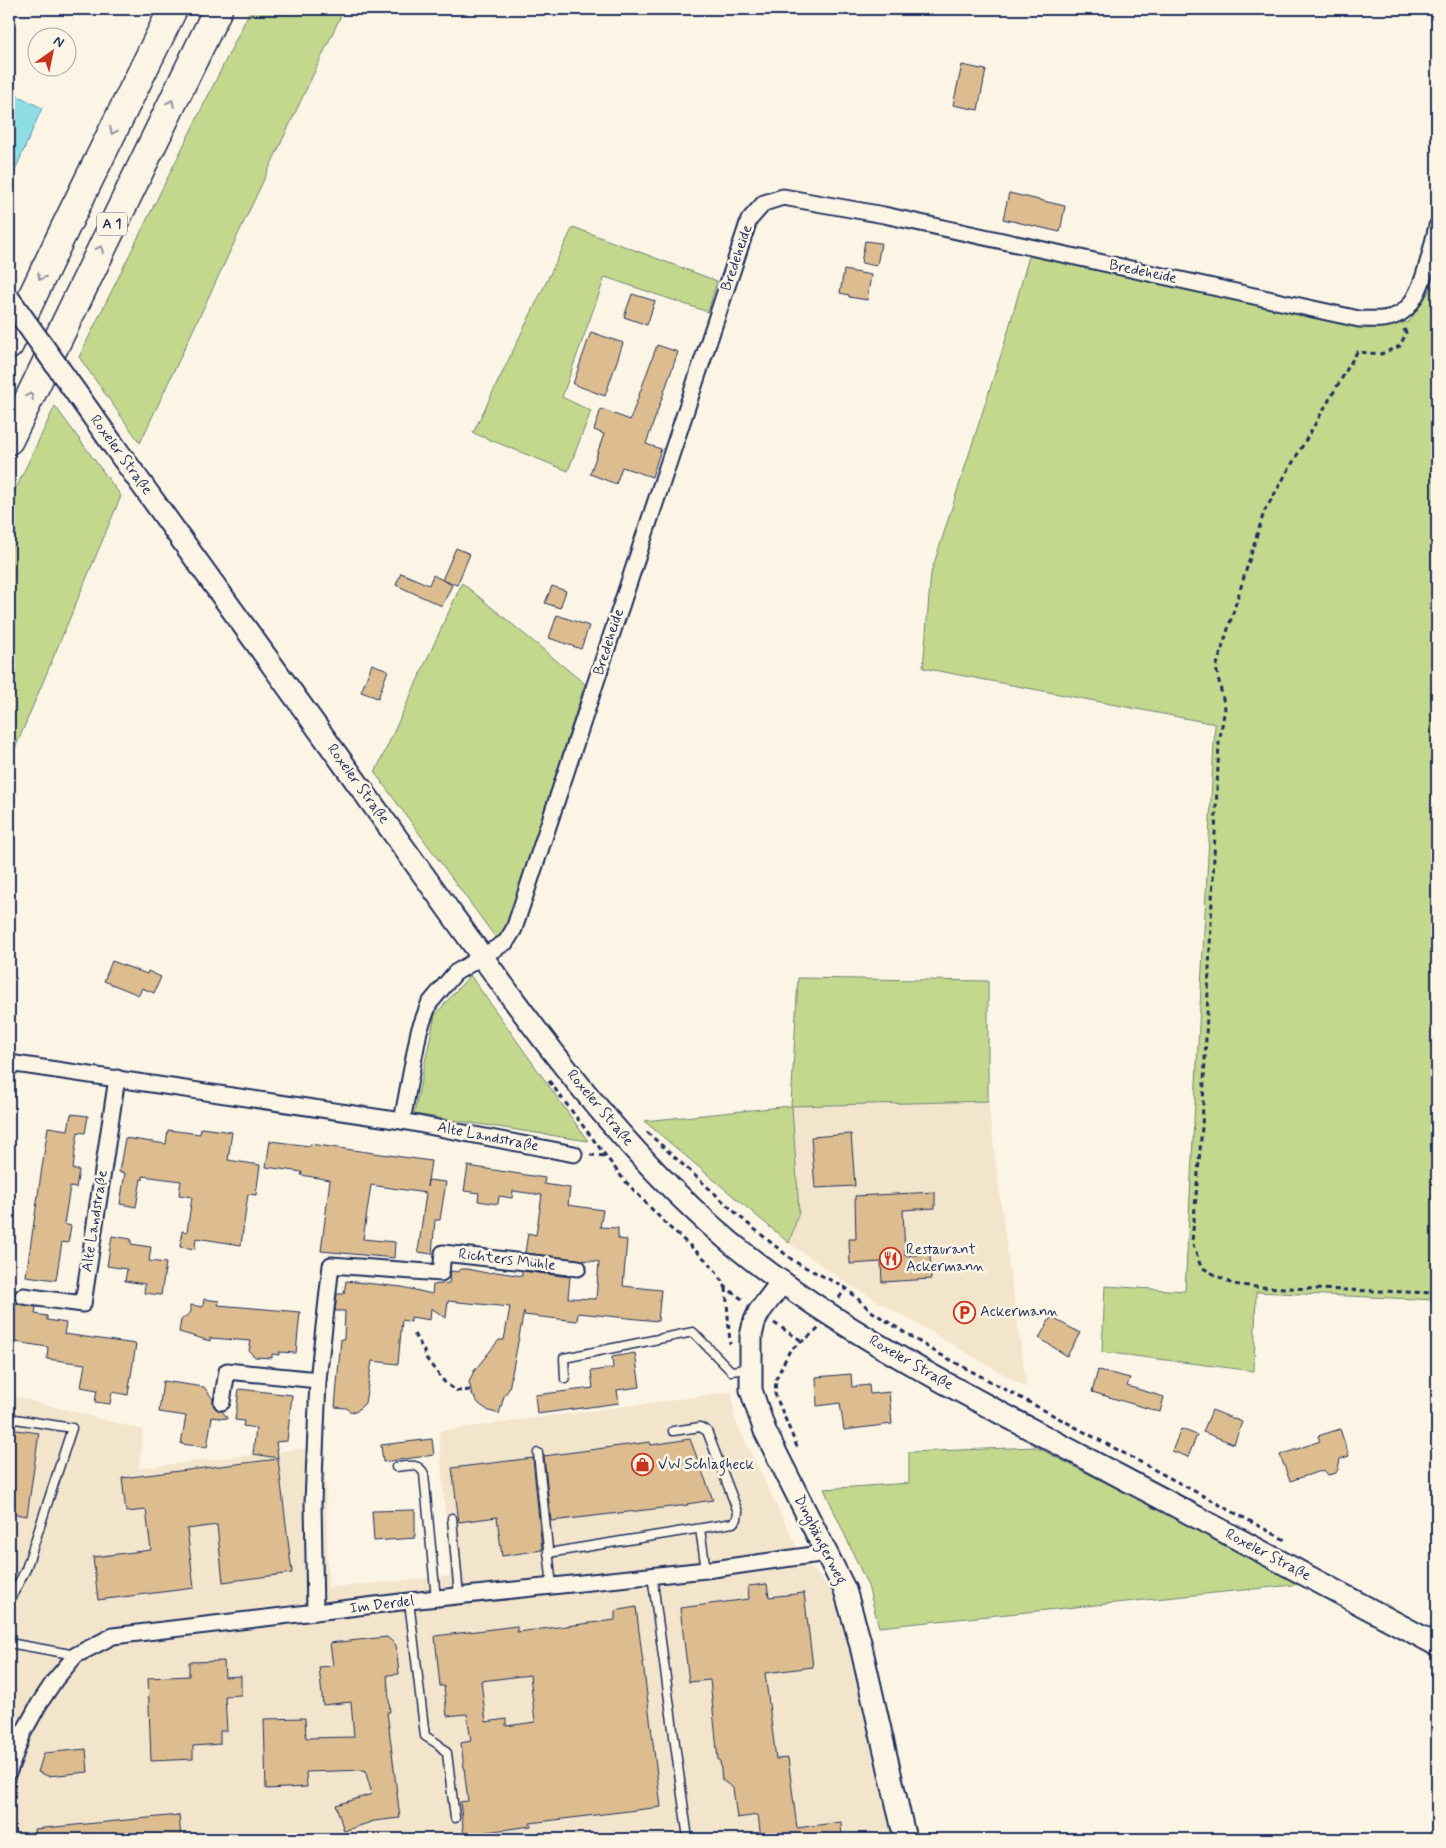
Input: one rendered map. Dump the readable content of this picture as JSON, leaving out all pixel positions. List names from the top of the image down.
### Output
{
  "streets": {
    "highway": ["A 1"],
    "main road": ["Roxeler Straße", "Dingbängerweg"],
    "street": [
      "Bredeheide",
      "Alte Landstraße",
      "Richters Mühle",
      "Im Derdel"
    ]
  },
  "crossings": [
    ["Bredeheide", "Roxeler Straße"],
    ["Roxeler Straße", "Dingbängerweg"],
    ["Richters Mühle", "Im Derdel"],
    ["Dingbängerweg", "Im Derdel"]
  ],
  "places": {
    "restaurant": ["Restaurant Ackermann"],
    "parking": ["Ackermann"],
    "shop": ["VW Schlagheck"]
  },
  "north": "top right"
}
